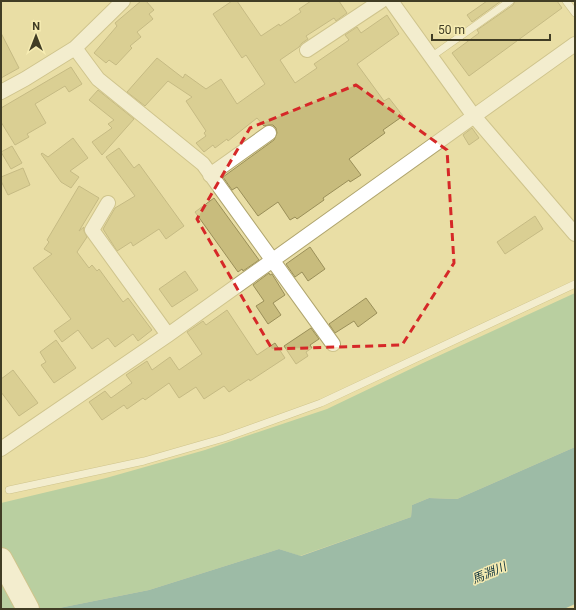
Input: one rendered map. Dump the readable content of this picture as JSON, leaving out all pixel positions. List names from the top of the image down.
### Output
{
  "water": ["馬淵川"],
  "scale_bar": "50 m",
  "north": "top"
}
